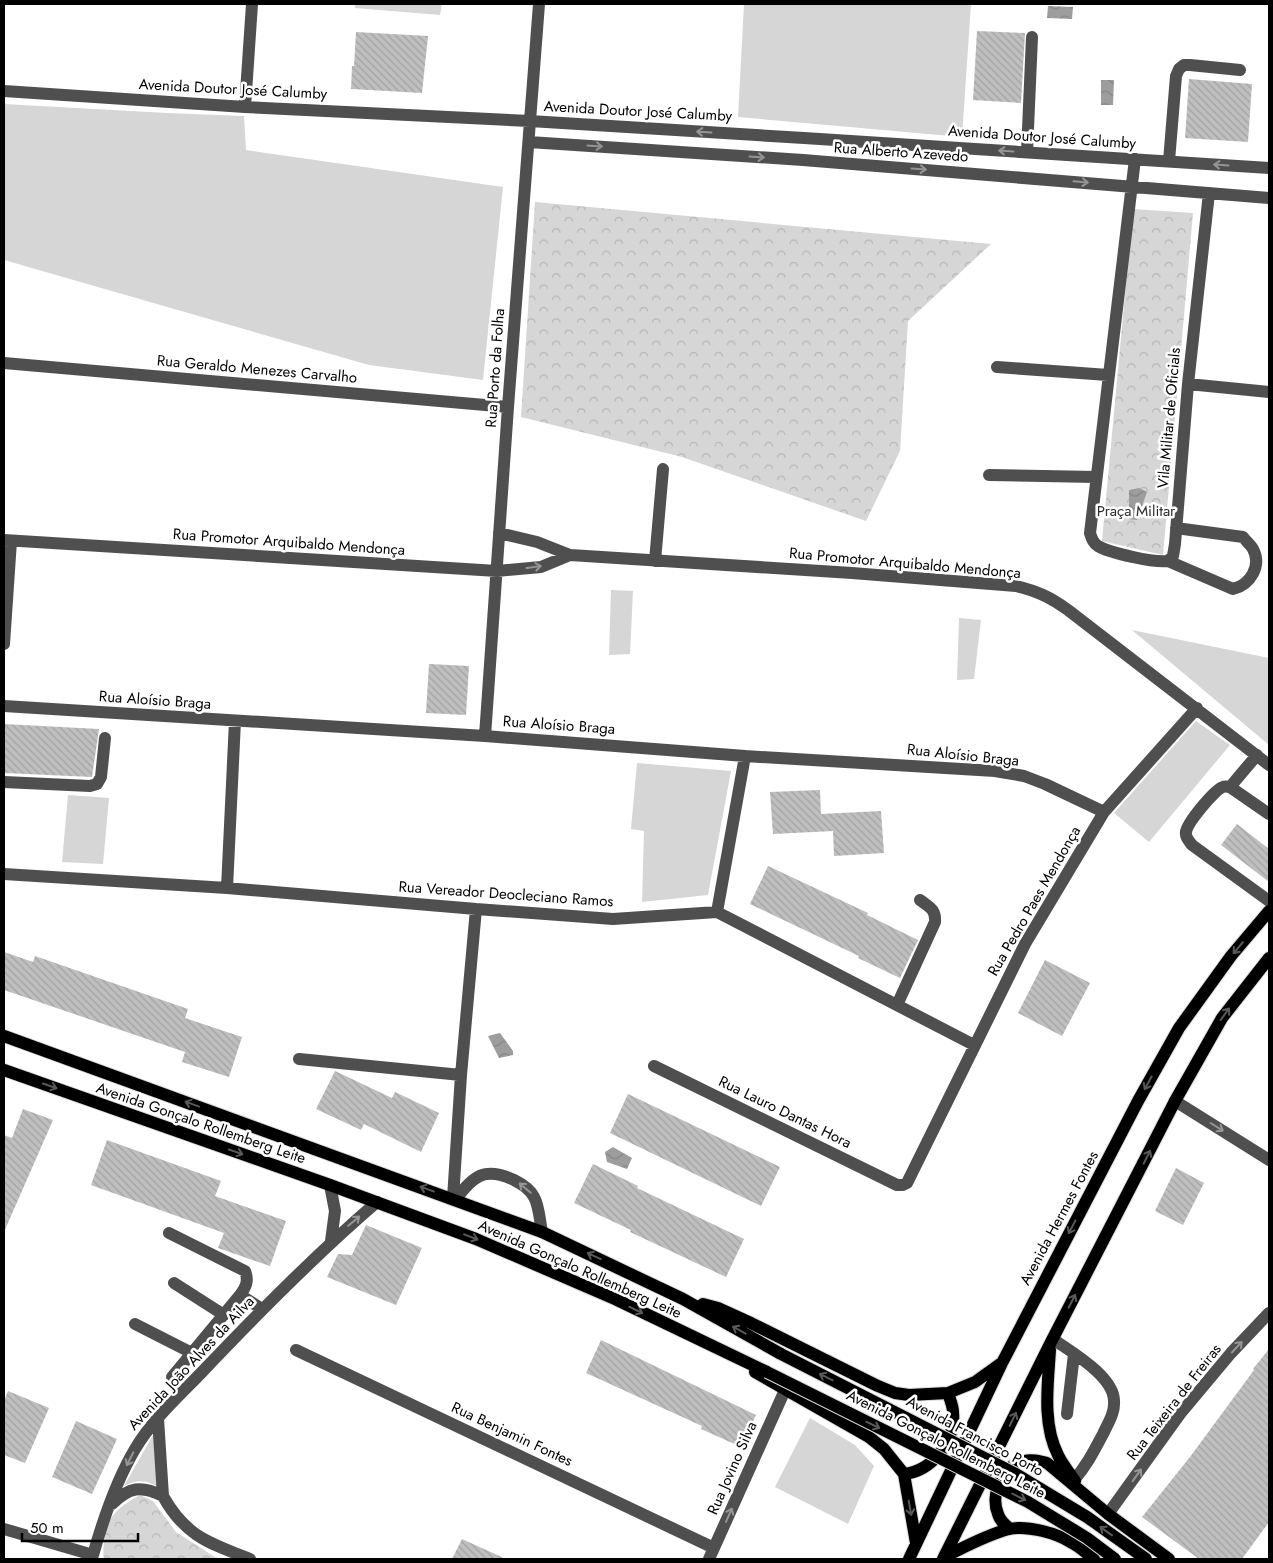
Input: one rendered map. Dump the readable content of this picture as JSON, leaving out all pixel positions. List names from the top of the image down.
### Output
{
  "streets": {
    "main road": ["Avenida Gonçalo Rollemberg Leite", "Avenida Hermes Fontes", "Avenida Francisco Porto"],
    "street": [
      "Avenida Doutor José Calumby",
      "Rua Alberto Azevedo",
      "Rua Porto da Folha",
      "Rua Geraldo Menezes Carvalho",
      "Vila Militar de Oficials",
      "Rua Promotor Arquibaldo Mendonça",
      "Rua Aloísio Braga",
      "Rua Vereador Deocleciano Ramos",
      "Rua Pedro Paes Mendonça",
      "Rua Lauro Dantas Hora",
      "Avenida João Alves da Ailva",
      "Rua Teixeira de Freiras",
      "Rua Benjamin Fontes",
      "Rua Jovino Silva"
    ]
  },
  "crossings": [
    ["Avenida Doutor José Calumby", "Rua Porto da Folha"],
    ["Rua Alberto Azevedo", "Rua Porto da Folha"],
    ["Rua Alberto Azevedo", "Vila Militar de Oficials"],
    ["Rua Porto da Folha", "Rua Geraldo Menezes Carvalho"],
    ["Rua Porto da Folha", "Rua Promotor Arquibaldo Mendonça"],
    ["Rua Porto da Folha", "Rua Aloísio Braga"],
    ["Rua Promotor Arquibaldo Mendonça", "Rua Pedro Paes Mendonça"],
    ["Rua Aloísio Braga", "Rua Pedro Paes Mendonça"],
    ["Rua Pedro Paes Mendonça", "Rua Lauro Dantas Hora"],
    ["Avenida Gonçalo Rollemberg Leite", "Avenida João Alves da Ailva"],
    ["Avenida Gonçalo Rollemberg Leite", "Avenida Francisco Porto"],
    ["Rua Benjamin Fontes", "Rua Jovino Silva"]
  ],
  "one_way": [
    "Avenida Doutor José Calumby",
    "Rua Alberto Azevedo",
    "Rua Teixeira de Freiras",
    "Rua Jovino Silva"
  ],
  "parks": ["Praça Militar"],
  "scale_bar": "50 m"
}
